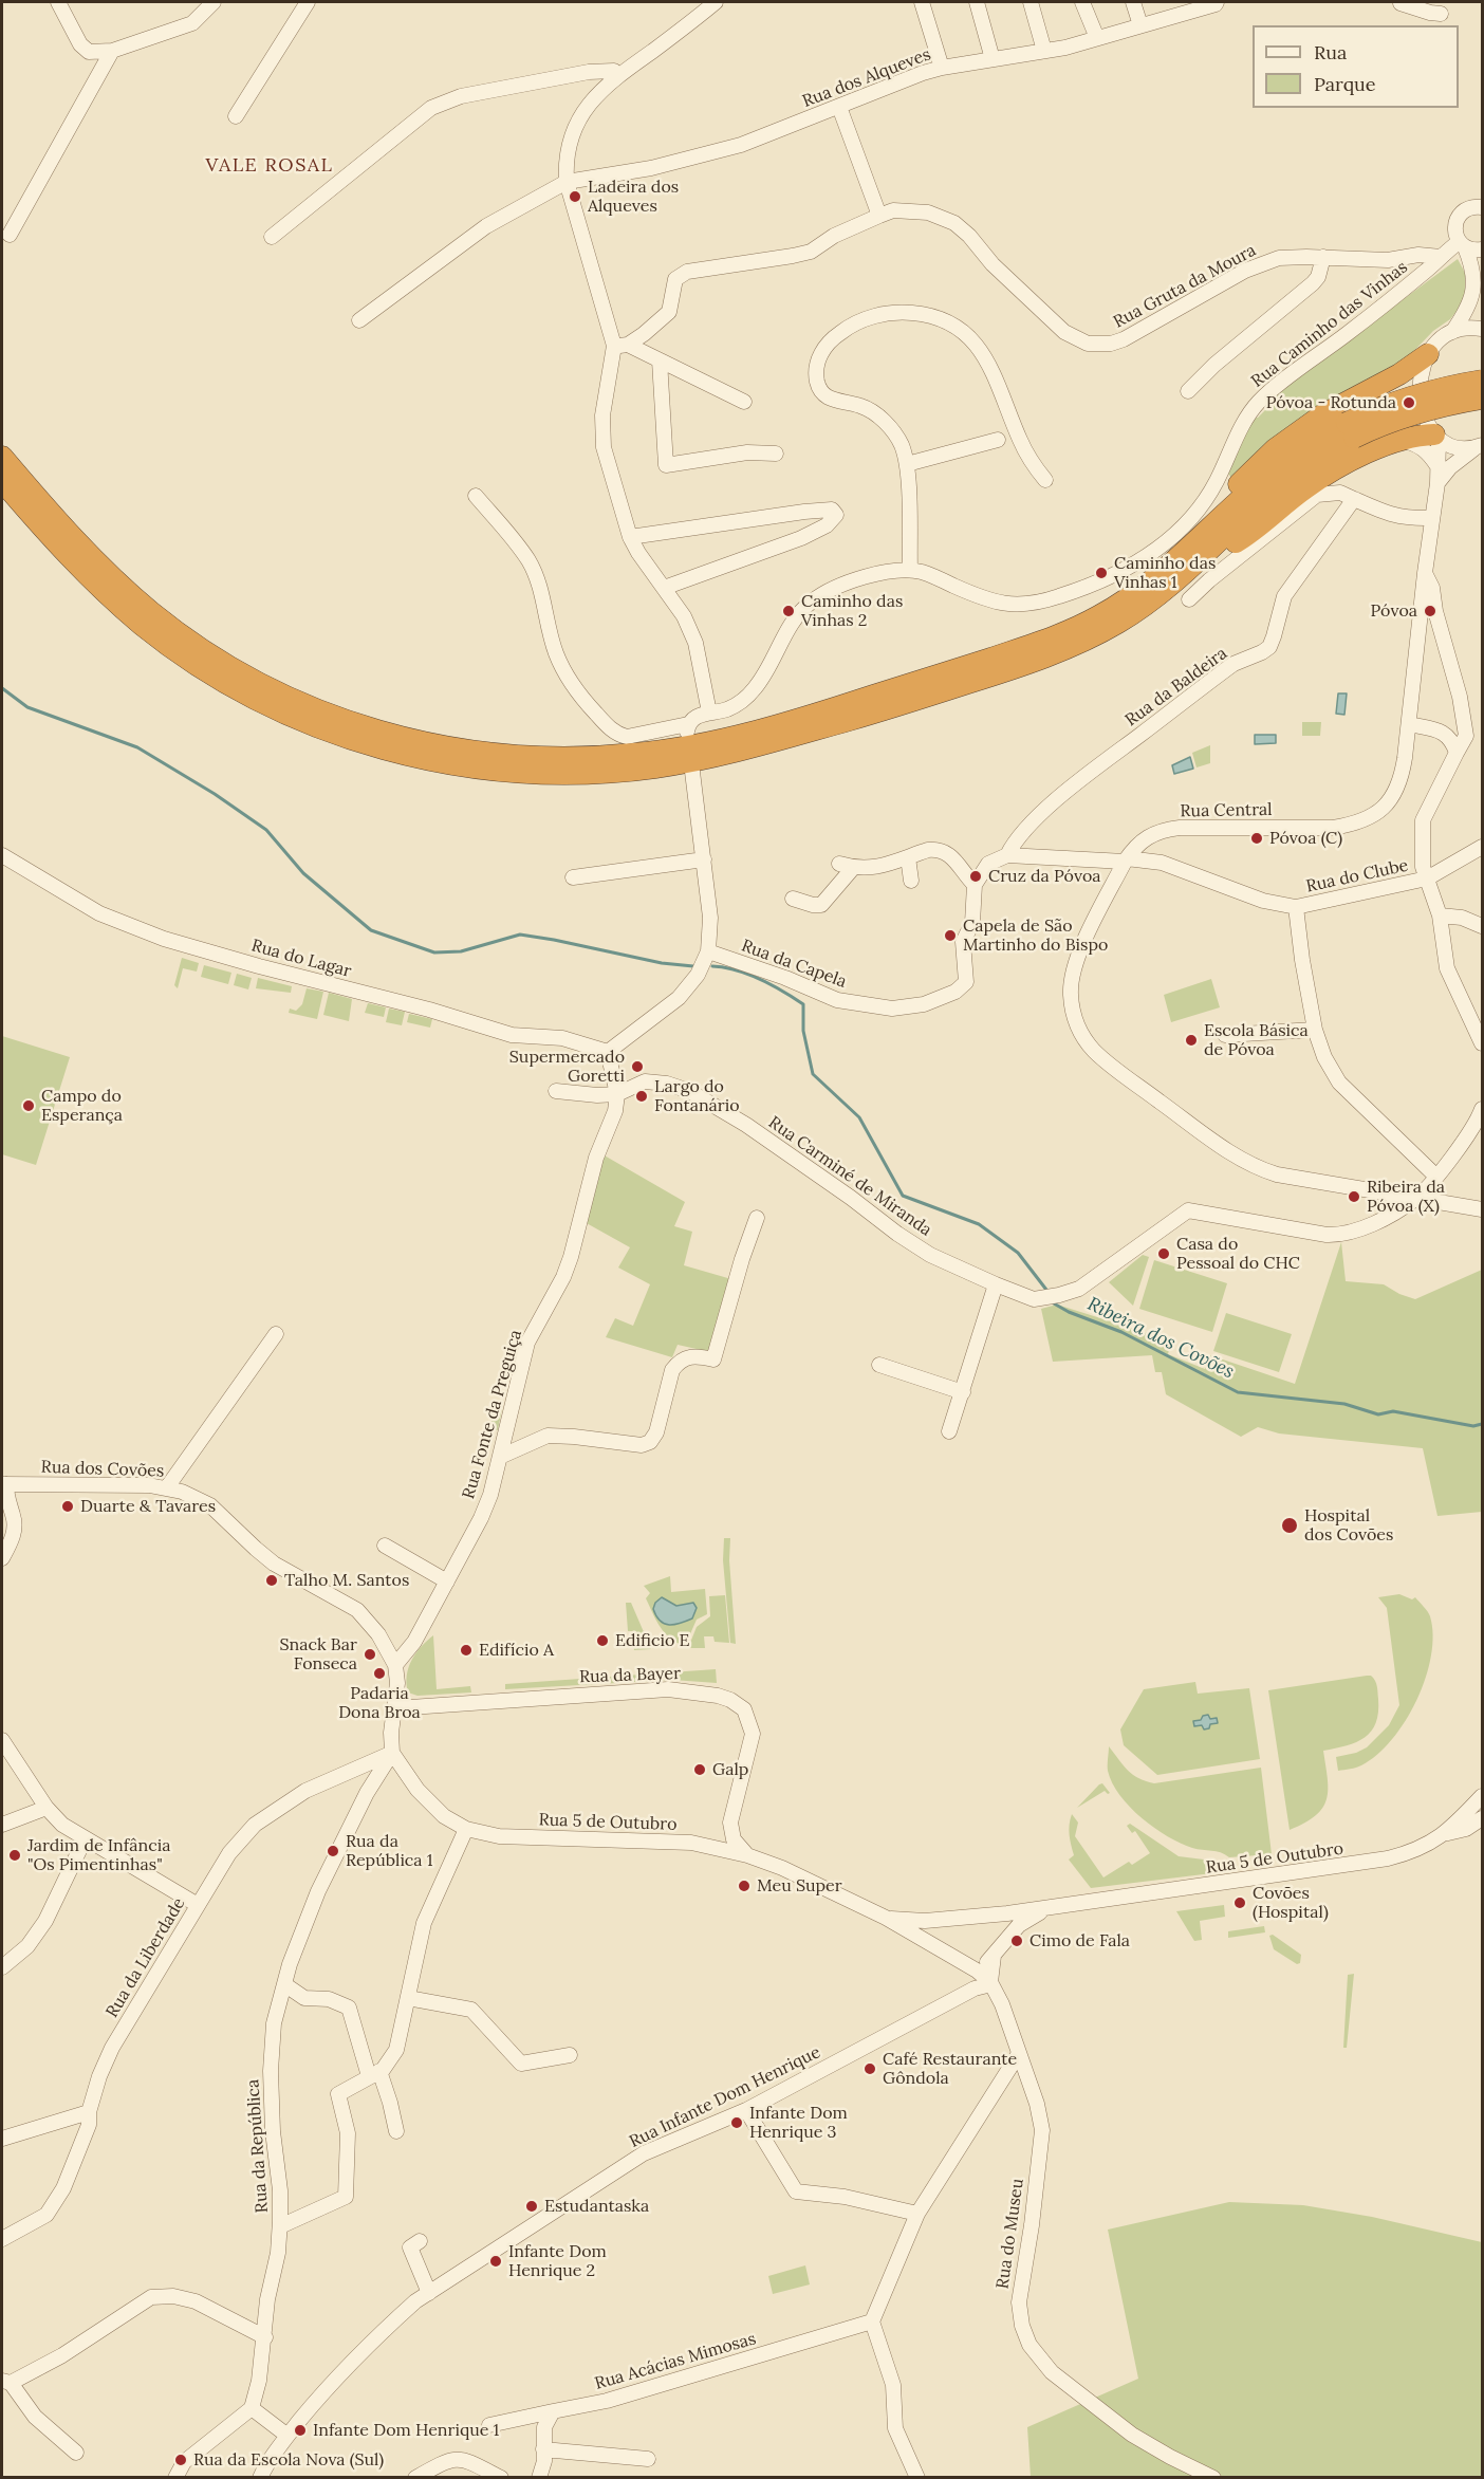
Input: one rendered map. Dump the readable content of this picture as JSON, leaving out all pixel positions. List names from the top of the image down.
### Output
{
  "streets": {
    "street": [
      "Rua dos Alqueves",
      "Rua Gruta da Moura",
      "Rua Caminho das Vinhas",
      "Rua da Baldeira",
      "Rua Central",
      "Rua do Clube",
      "Rua do Lagar",
      "Rua da Capela",
      "Rua Carminé de Miranda",
      "Rua Fonte da Preguiça",
      "Rua dos Covões",
      "Rua da Bayer",
      "Rua 5 de Outubro",
      "Rua da Liberdade",
      "Rua Infante Dom Henrique",
      "Rua da República",
      "Rua do Museu",
      "Rua Acácias Mimosas"
    ]
  },
  "crossings": [
    ["Rua Gruta da Moura", "Rua Caminho das Vinhas"],
    ["Rua Central", "Rua Carminé de Miranda"],
    ["Rua do Lagar", "Rua Fonte da Preguiça"],
    ["Rua Carminé de Miranda", "Rua Fonte da Preguiça"],
    ["Rua Fonte da Preguiça", "Rua dos Covões"],
    ["Rua dos Covões", "Rua da Bayer"],
    ["Rua 5 de Outubro", "Rua da Liberdade"],
    ["Rua 5 de Outubro", "Rua da República"],
    ["Rua da Liberdade", "Rua da República"],
    ["Rua Infante Dom Henrique", "Rua do Museu"]
  ],
  "districts": ["VALE ROSAL"],
  "water": ["Ribeira dos Covões"],
  "places": [
    "Ladeira dos Alqueves",
    "Póvoa - Rotunda",
    "Caminho das Vinhas 1",
    "Caminho das Vinhas 2",
    "Póvoa",
    "Póvoa (C)",
    "Cruz da Póvoa",
    "Capela de São Martinho do Bispo",
    "Escola Básica de Póvoa",
    "Supermercado Goretti",
    "Largo do Fontanário",
    "Campo do Esperança",
    "Ribeira da Póvoa (X)",
    "Casa do Pessoal do CHC",
    "Duarte & Tavares",
    "Hospital dos Covões",
    "Talho M. Santos",
    "Edificio E",
    "Edifício A",
    "Snack Bar Fonseca",
    "Padaria Dona Broa",
    "Galp",
    "Rua da República 1",
    "Jardim de Infância \"Os Pimentinhas\"",
    "Meu Super",
    "Covões (Hospital)",
    "Cimo de Fala",
    "Café Restaurante Gôndola",
    "Infante Dom Henrique 3",
    "Estudantaska",
    "Infante Dom Henrique 2",
    "Infante Dom Henrique 1",
    "Rua da Escola Nova (Sul)"
  ],
  "legend": ["Rua", "Parque"]
}
